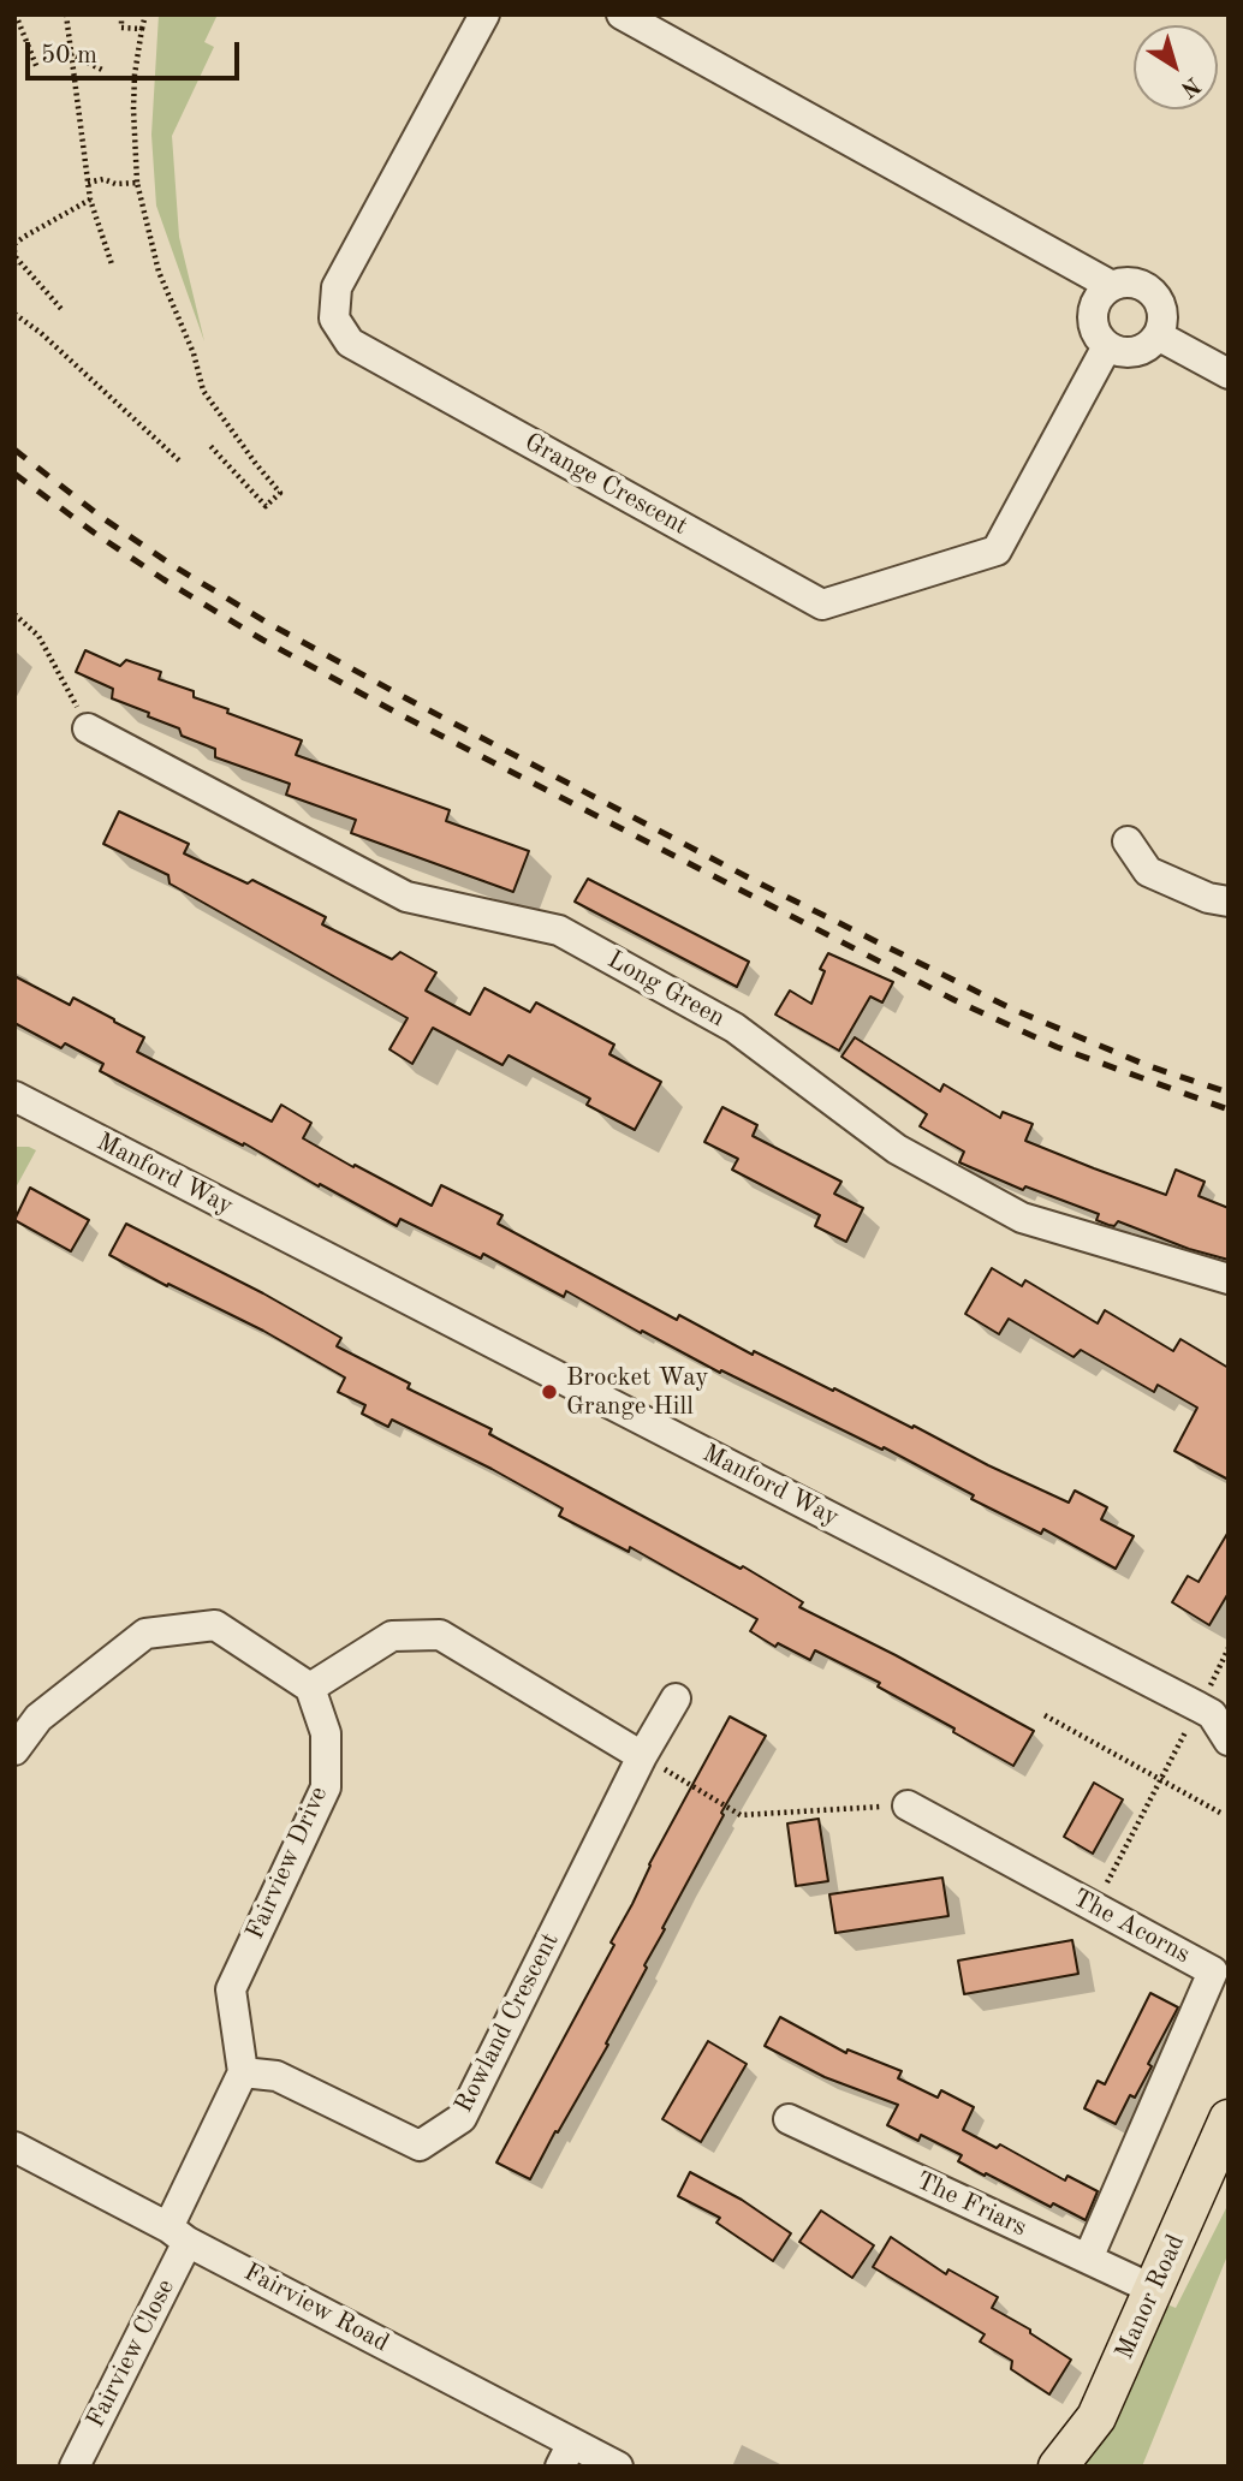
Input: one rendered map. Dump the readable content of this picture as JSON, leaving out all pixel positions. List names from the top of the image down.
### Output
{
  "streets": {
    "main road": ["Manor Road"],
    "street": [
      "Grange Crescent",
      "Long Green",
      "Manford Way",
      "Fairview Drive",
      "The Acorns",
      "Rowland Crescent",
      "The Friars",
      "Fairview Road",
      "Fairview Close"
    ]
  },
  "crossings": [
    ["Fairview Drive", "Rowland Crescent"],
    ["The Acorns", "The Friars"],
    ["The Friars", "Manor Road"],
    ["Fairview Road", "Fairview Close"]
  ],
  "places": ["Brocket Way Grange Hill"],
  "scale_bar": "50 m",
  "north": "bottom right"
}
